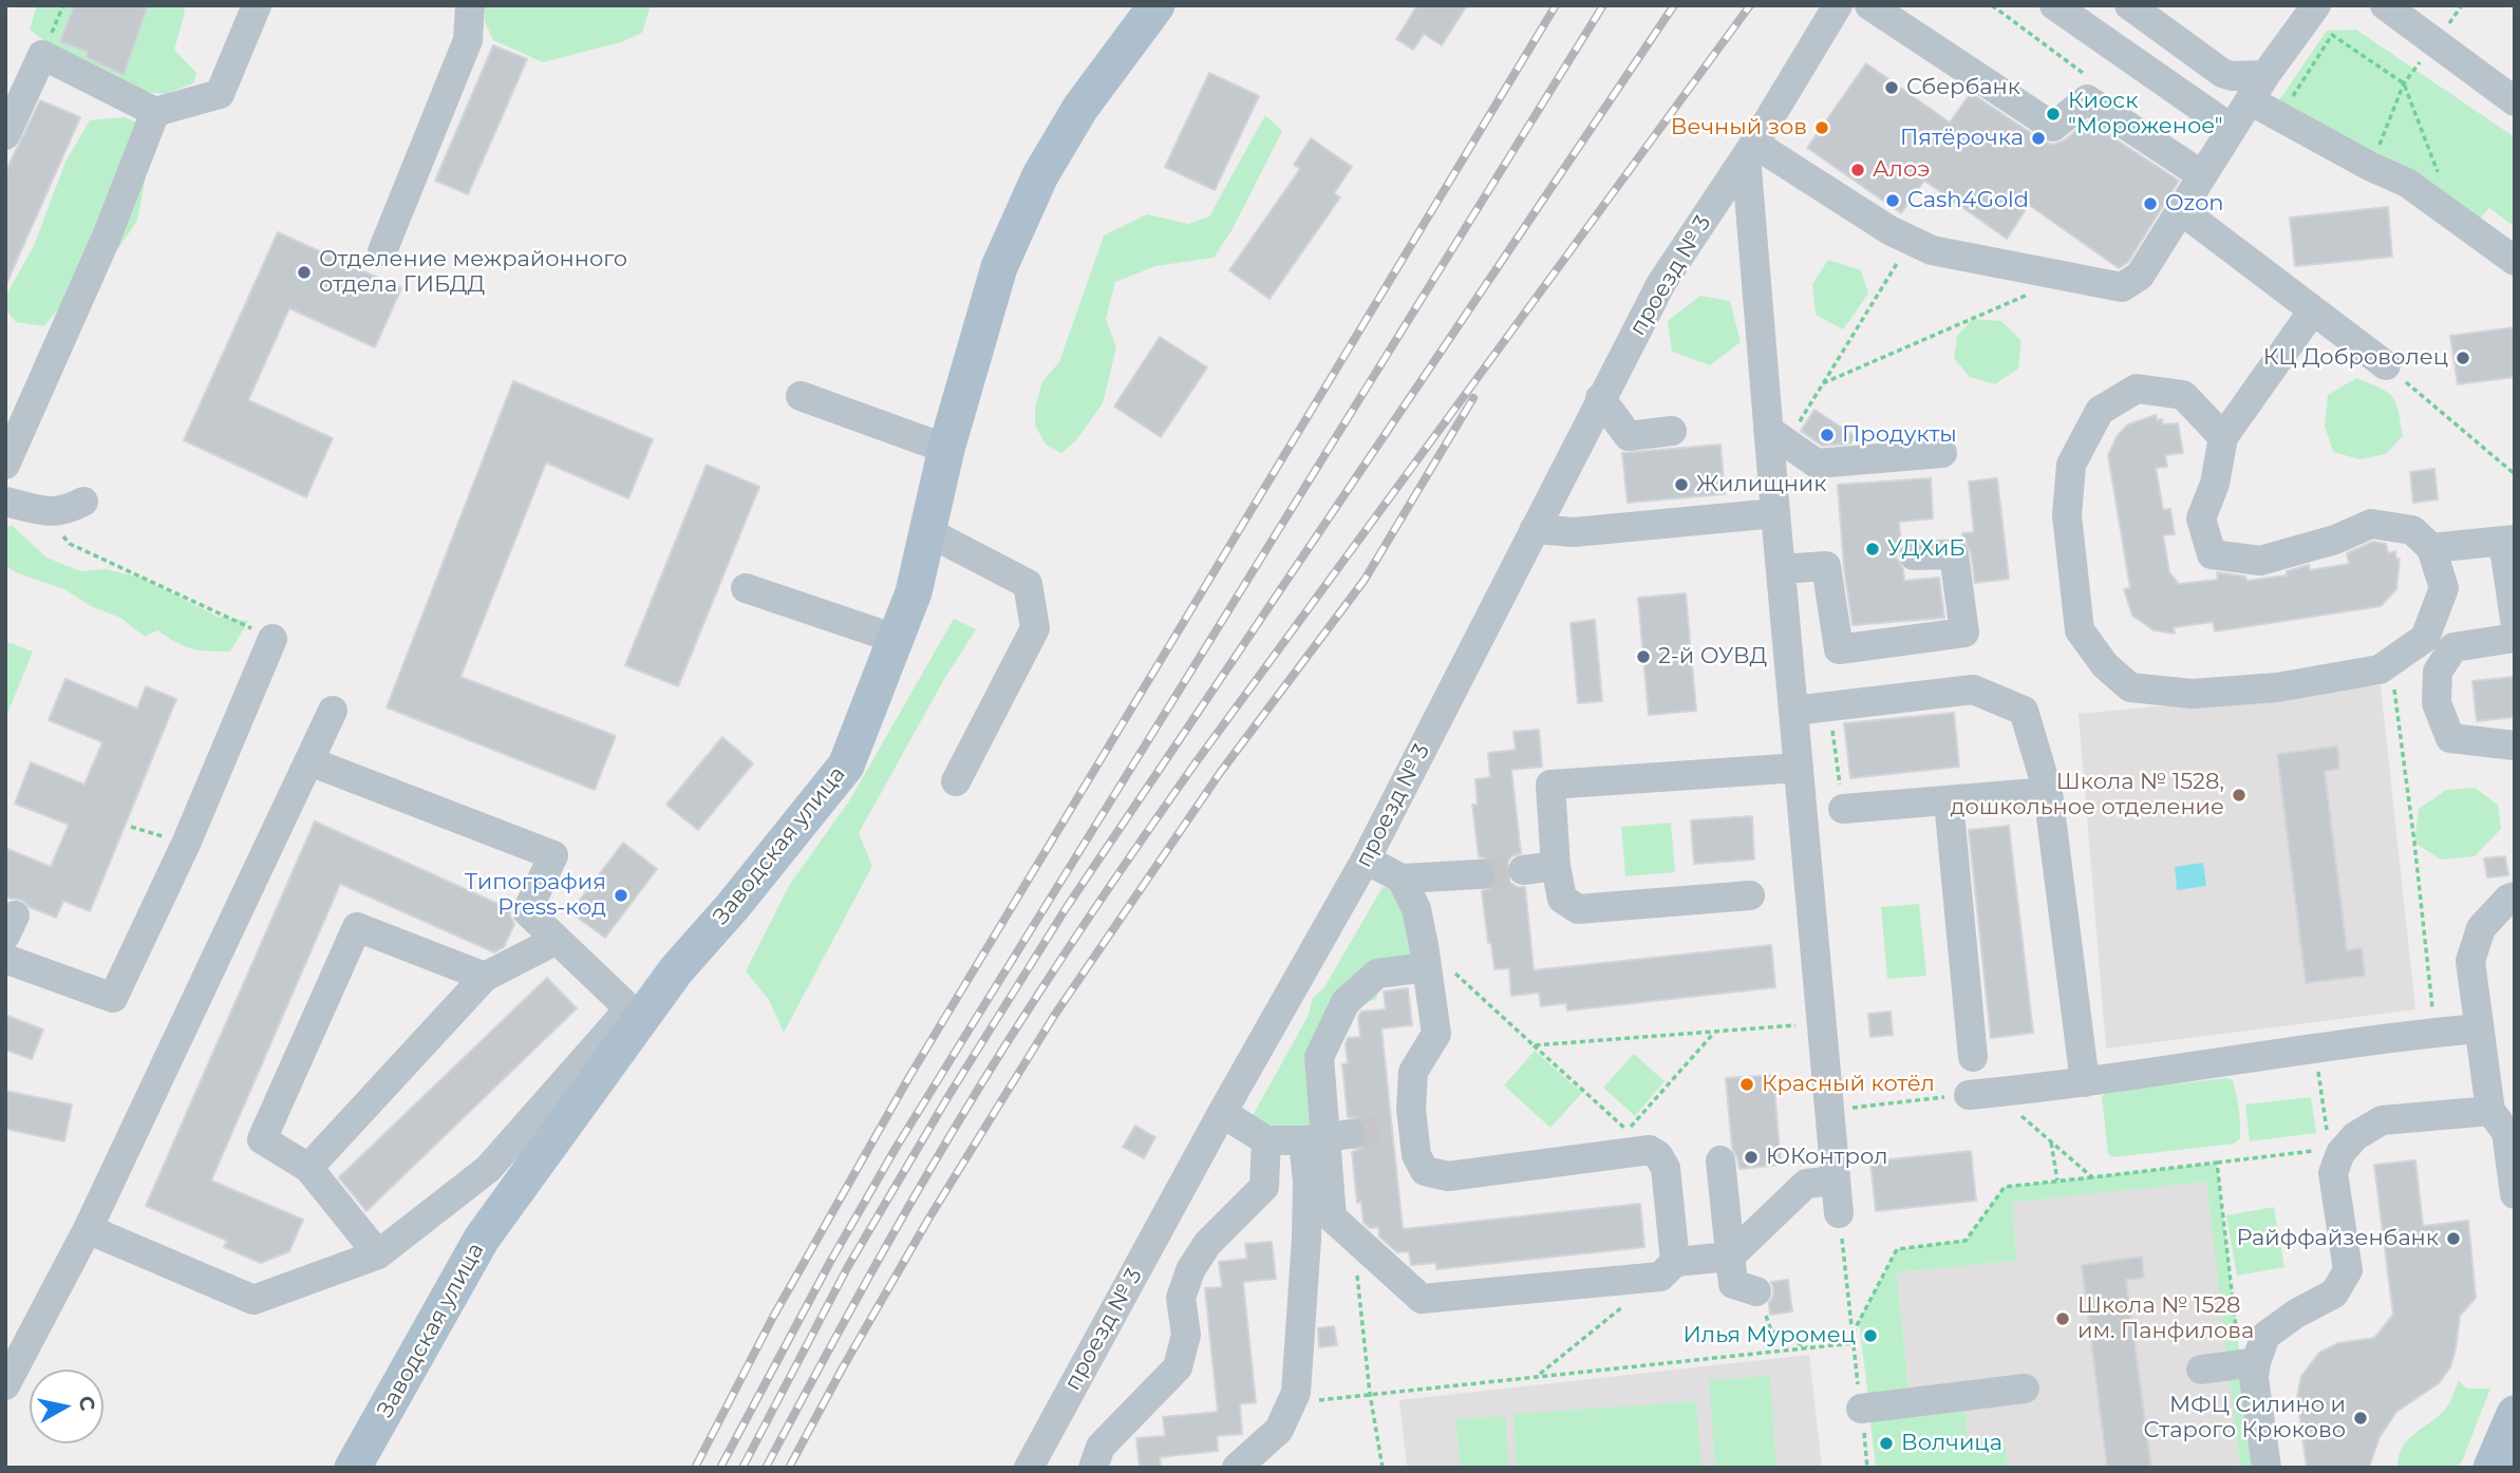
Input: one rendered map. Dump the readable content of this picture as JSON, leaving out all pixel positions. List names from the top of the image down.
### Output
{
  "streets": {
    "main road": ["Заводская улица"],
    "street": ["проезд № 3"]
  },
  "places": [
    "Сбербанк",
    "Киоск \"Мороженое\"",
    "Вечный зов",
    "Пятёрочка",
    "Алоэ",
    "Cash4Gold",
    "Ozon",
    "Отделение межрайонного отдела ГИБДД",
    "КЦ Доброволец",
    "Продукты",
    "Жилищник",
    "УДХиБ",
    "2-й ОУВД",
    "Школа № 1528, дошкольное отделение",
    "Типография Press-код",
    "Красный котёл",
    "ЮКонтрол",
    "Райффайзенбанк",
    "Школа № 1528 им. Панфилова",
    "Илья Муромец",
    "МФЦ Силино и Старого Крюково",
    "Волчица"
  ],
  "north": "right"
}
